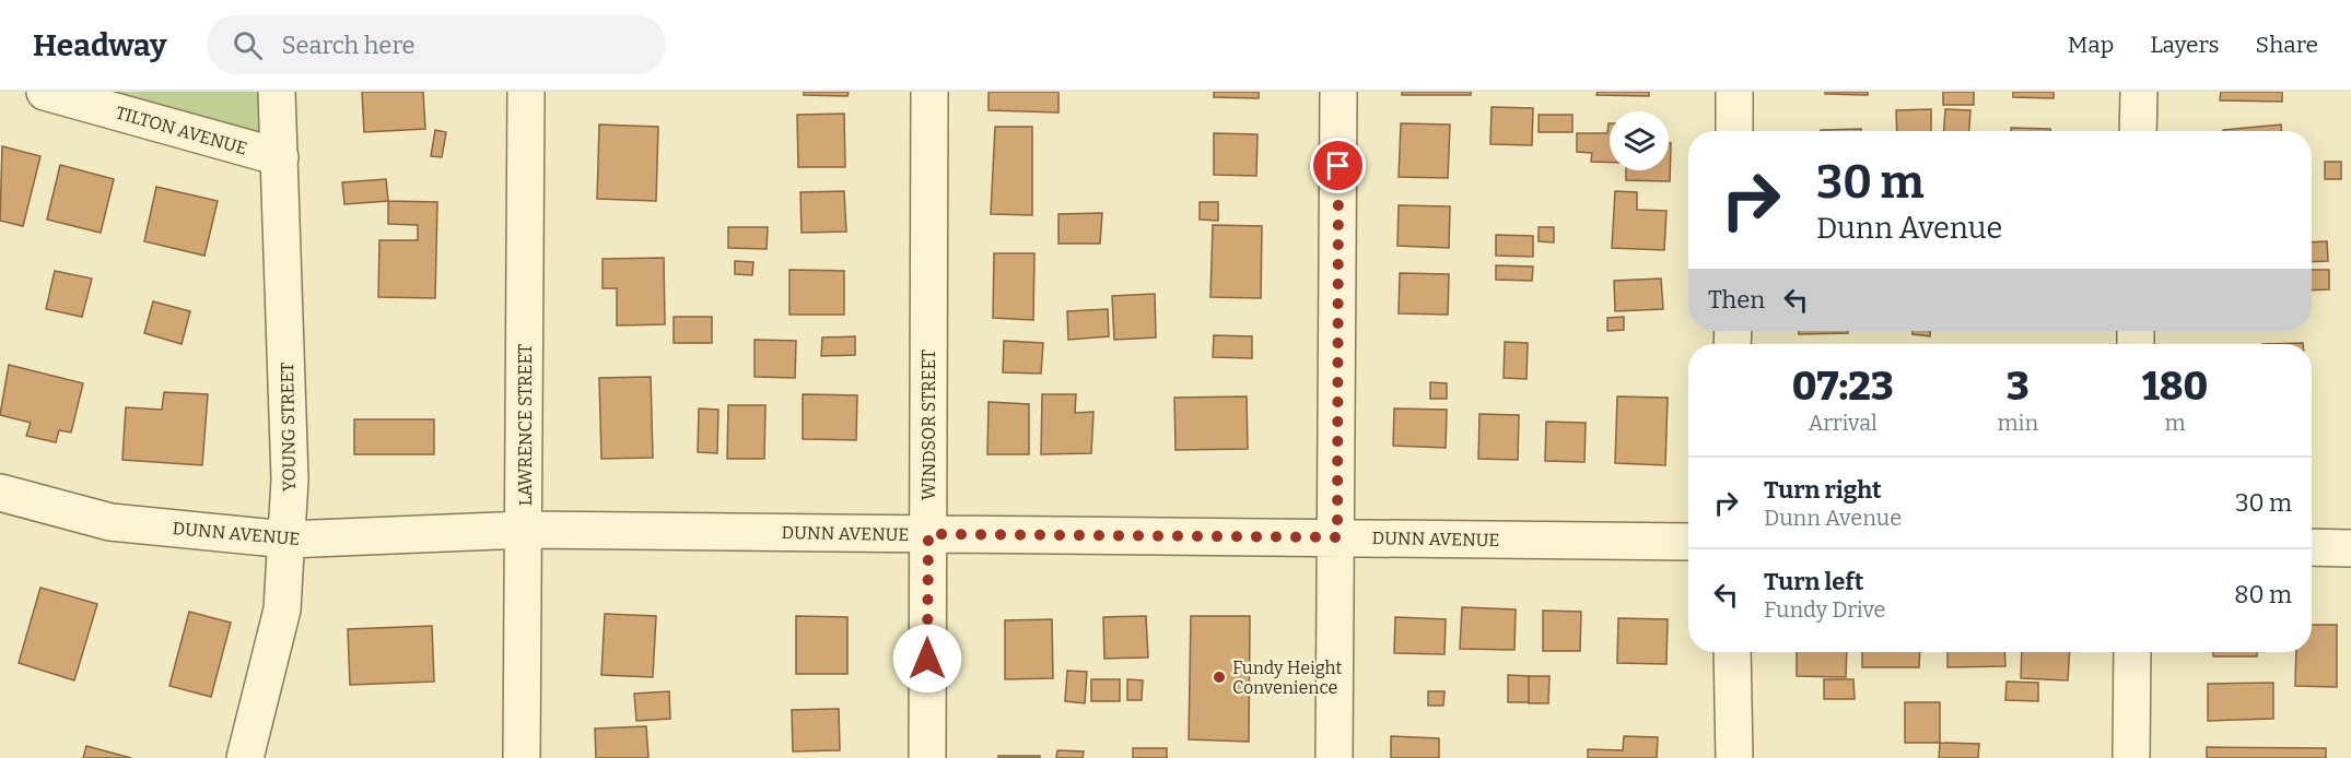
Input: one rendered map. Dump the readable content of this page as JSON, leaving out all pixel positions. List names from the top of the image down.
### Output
{
  "streets": {
    "street": [
      "TILTON AVENUE",
      "LAWRENCE STREET",
      "WINDSOR STREET",
      "YOUNG STREET",
      "DUNN AVENUE"
    ]
  },
  "crossings": [
    ["TILTON AVENUE", "YOUNG STREET"],
    ["LAWRENCE STREET", "DUNN AVENUE"],
    ["WINDSOR STREET", "DUNN AVENUE"],
    ["YOUNG STREET", "DUNN AVENUE"]
  ],
  "places": ["Fundy Height Convenience"],
  "page": {
    "header": "Headway",
    "search": "Search here",
    "nav": ["Map", "Layers", "Share"],
    "turn": ["30 m", "Dunn Avenue"],
    "then": "Then",
    "eta": [
      "07:23",
      "Arrival",
      "3",
      "min",
      "180",
      "m"
    ],
    "list": [
      {
        "name": "Turn right",
        "note": "Dunn Avenue",
        "value": "30 m"
      },
      {
        "name": "Turn left",
        "note": "Fundy Drive",
        "value": "80 m"
      }
    ]
  }
}
